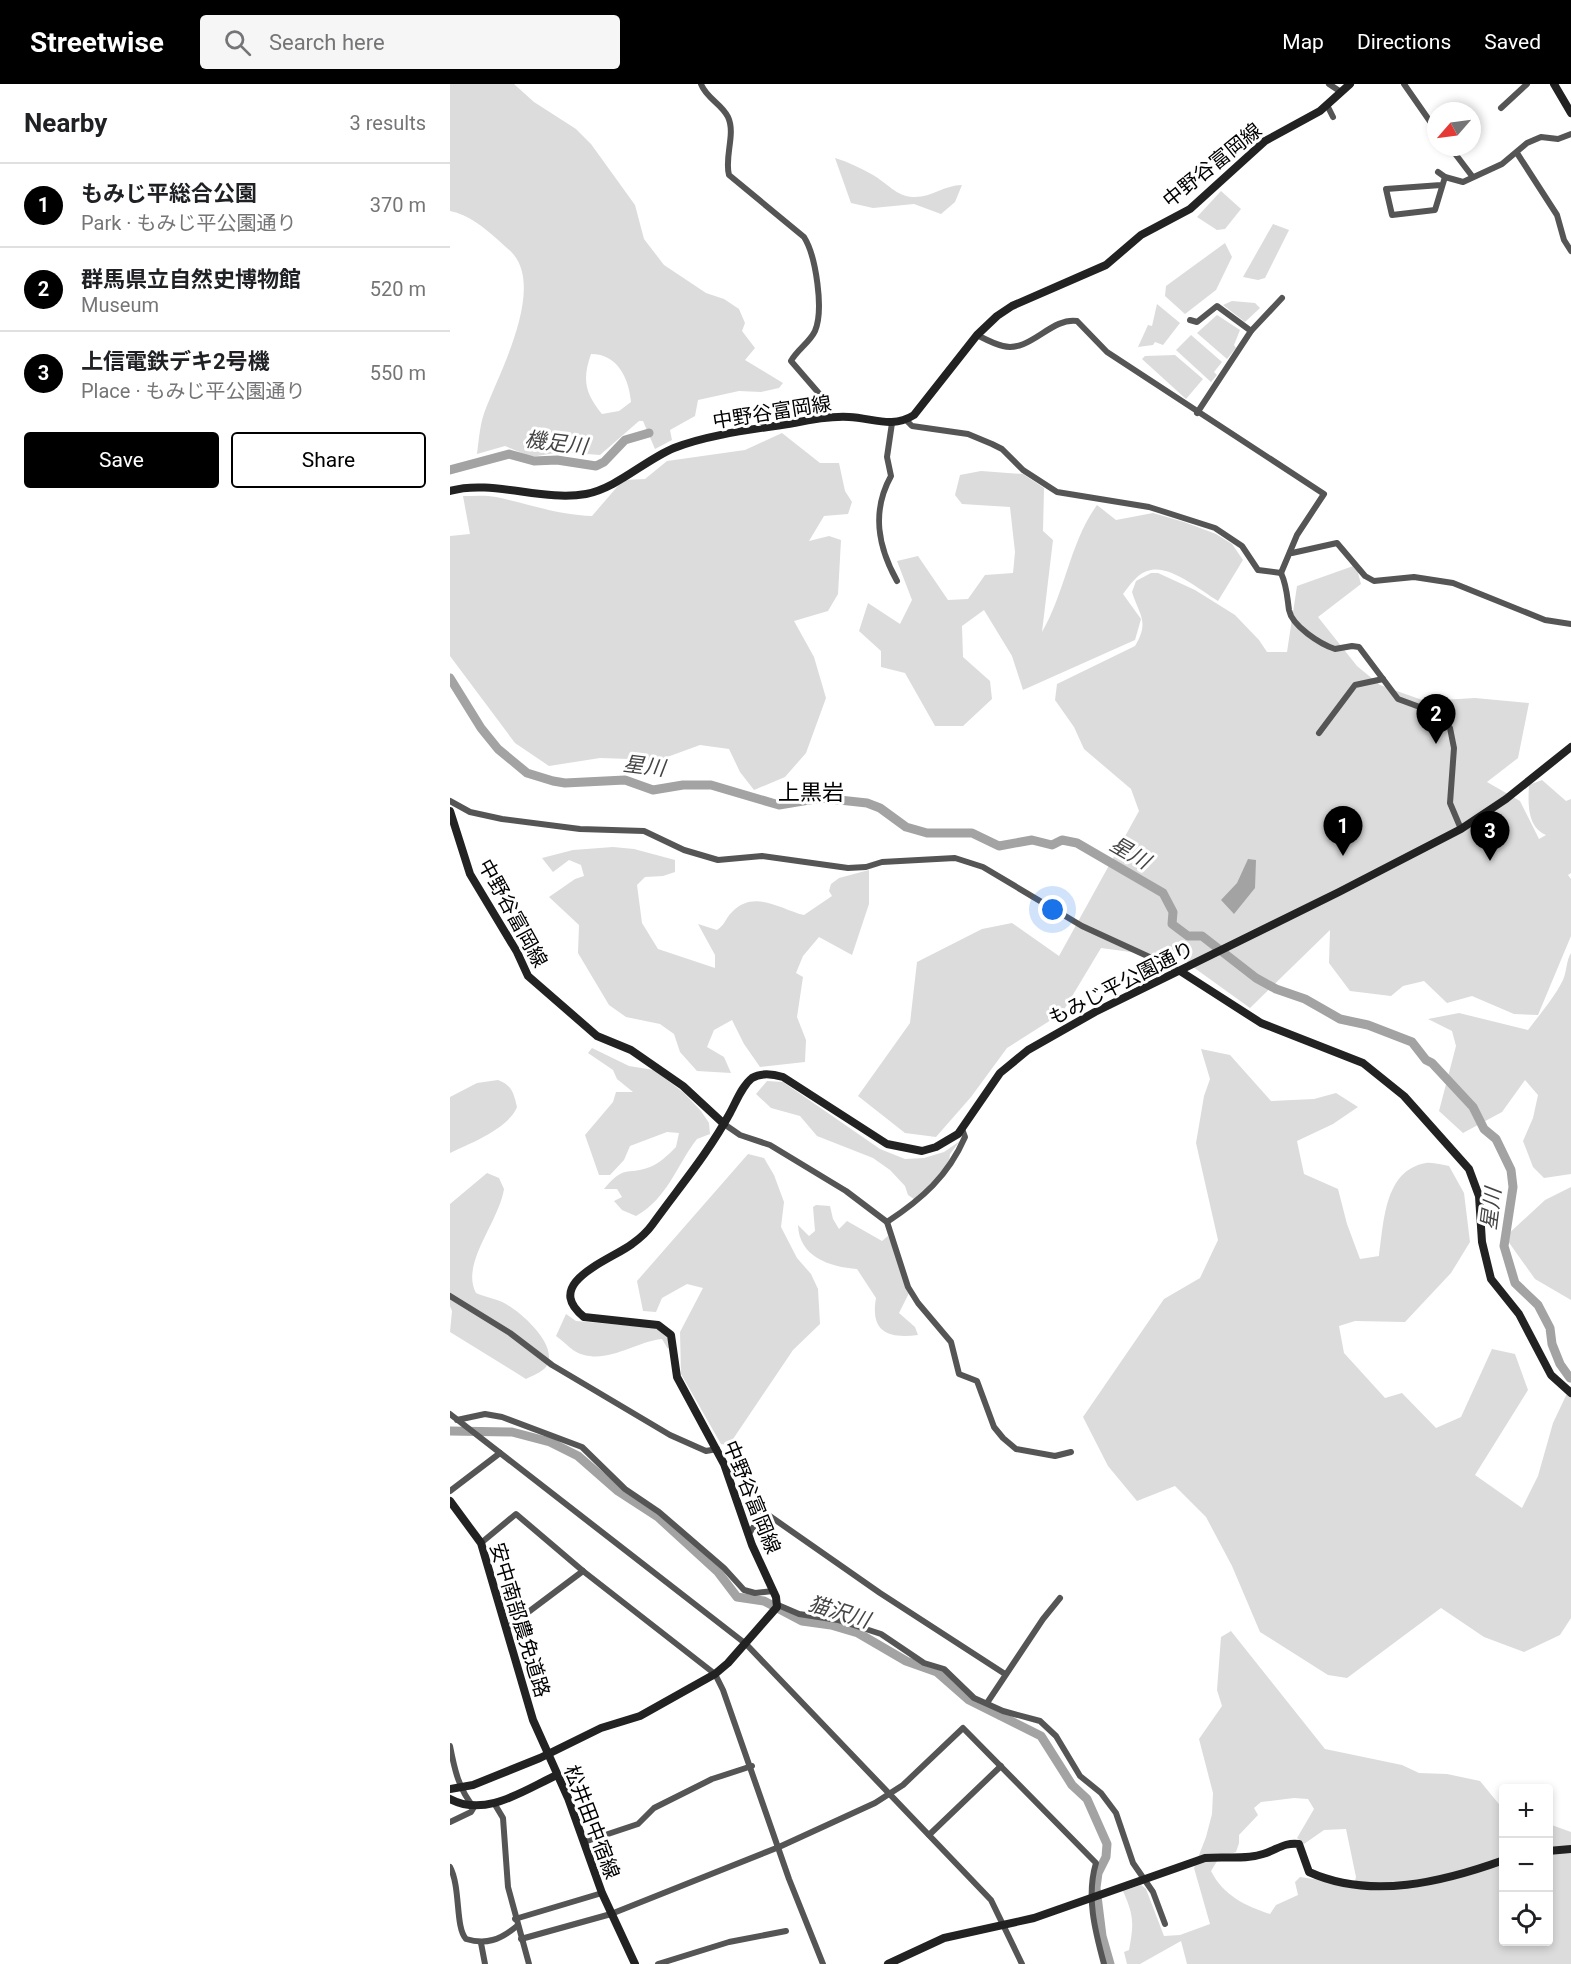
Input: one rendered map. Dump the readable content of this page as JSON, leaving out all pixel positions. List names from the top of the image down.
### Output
{
  "streets": {
    "main road": [
      "中野谷富岡線",
      "もみじ平公園通り",
      "安中南部農免道路",
      "松井田中宿線"
    ]
  },
  "crossings": [
    ["中野谷富岡線", "もみじ平公園通り"],
    ["安中南部農免道路", "松井田中宿線"]
  ],
  "districts": ["上黒岩"],
  "water": ["機足川", "星川", "猫沢川"],
  "north": "bottom left",
  "page": {
    "header": "Streetwise",
    "search": "Search here",
    "nav": ["Map", "Directions", "Saved"],
    "heading": ["Nearby", "3 results"],
    "list": [
      {
        "mark": "1",
        "name": "もみじ平総合公園",
        "note": "Park · もみじ平公園通り",
        "value": "370 m"
      },
      {
        "mark": "2",
        "name": "群馬県立自然史博物館",
        "note": "Museum",
        "value": "520 m"
      },
      {
        "mark": "3",
        "name": "上信電鉄デキ2号機",
        "note": "Place · もみじ平公園通り",
        "value": "550 m"
      }
    ],
    "buttons": ["Save", "Share"],
    "pins": ["2", "1", "3"],
    "map_buttons": ["+", "−"]
  }
}
